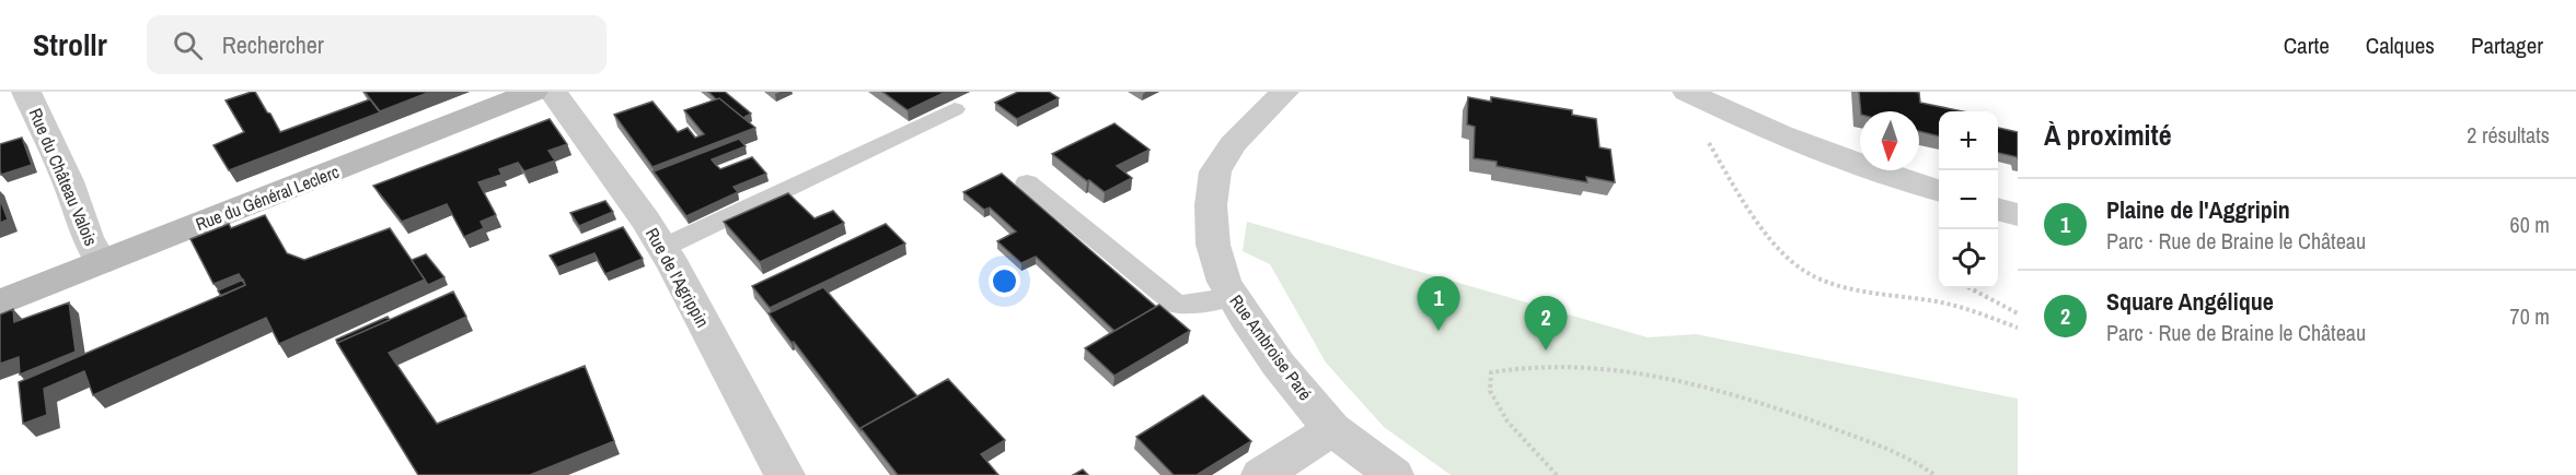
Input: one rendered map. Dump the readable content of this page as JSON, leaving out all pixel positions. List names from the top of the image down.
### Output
{
  "streets": {
    "street": [
      "Rue du Château Valois",
      "Rue du Général Leclerc",
      "Rue de l'Agrippin",
      "Rue Ambroise Paré"
    ]
  },
  "crossings": [
    ["Rue du Château Valois", "Rue du Général Leclerc"]
  ],
  "north": "bottom",
  "page": {
    "header": "Strollr",
    "search": "Rechercher",
    "nav": ["Carte", "Calques", "Partager"],
    "heading": ["À proximité", "2 résultats"],
    "map_buttons": ["+", "−"],
    "list": [
      {
        "mark": "1",
        "name": "Plaine de l'Aggripin",
        "note": "Parc · Rue de Braine le Château",
        "value": "60 m"
      },
      {
        "mark": "2",
        "name": "Square Angélique",
        "note": "Parc · Rue de Braine le Château",
        "value": "70 m"
      }
    ],
    "pins": ["1", "2"]
  }
}
